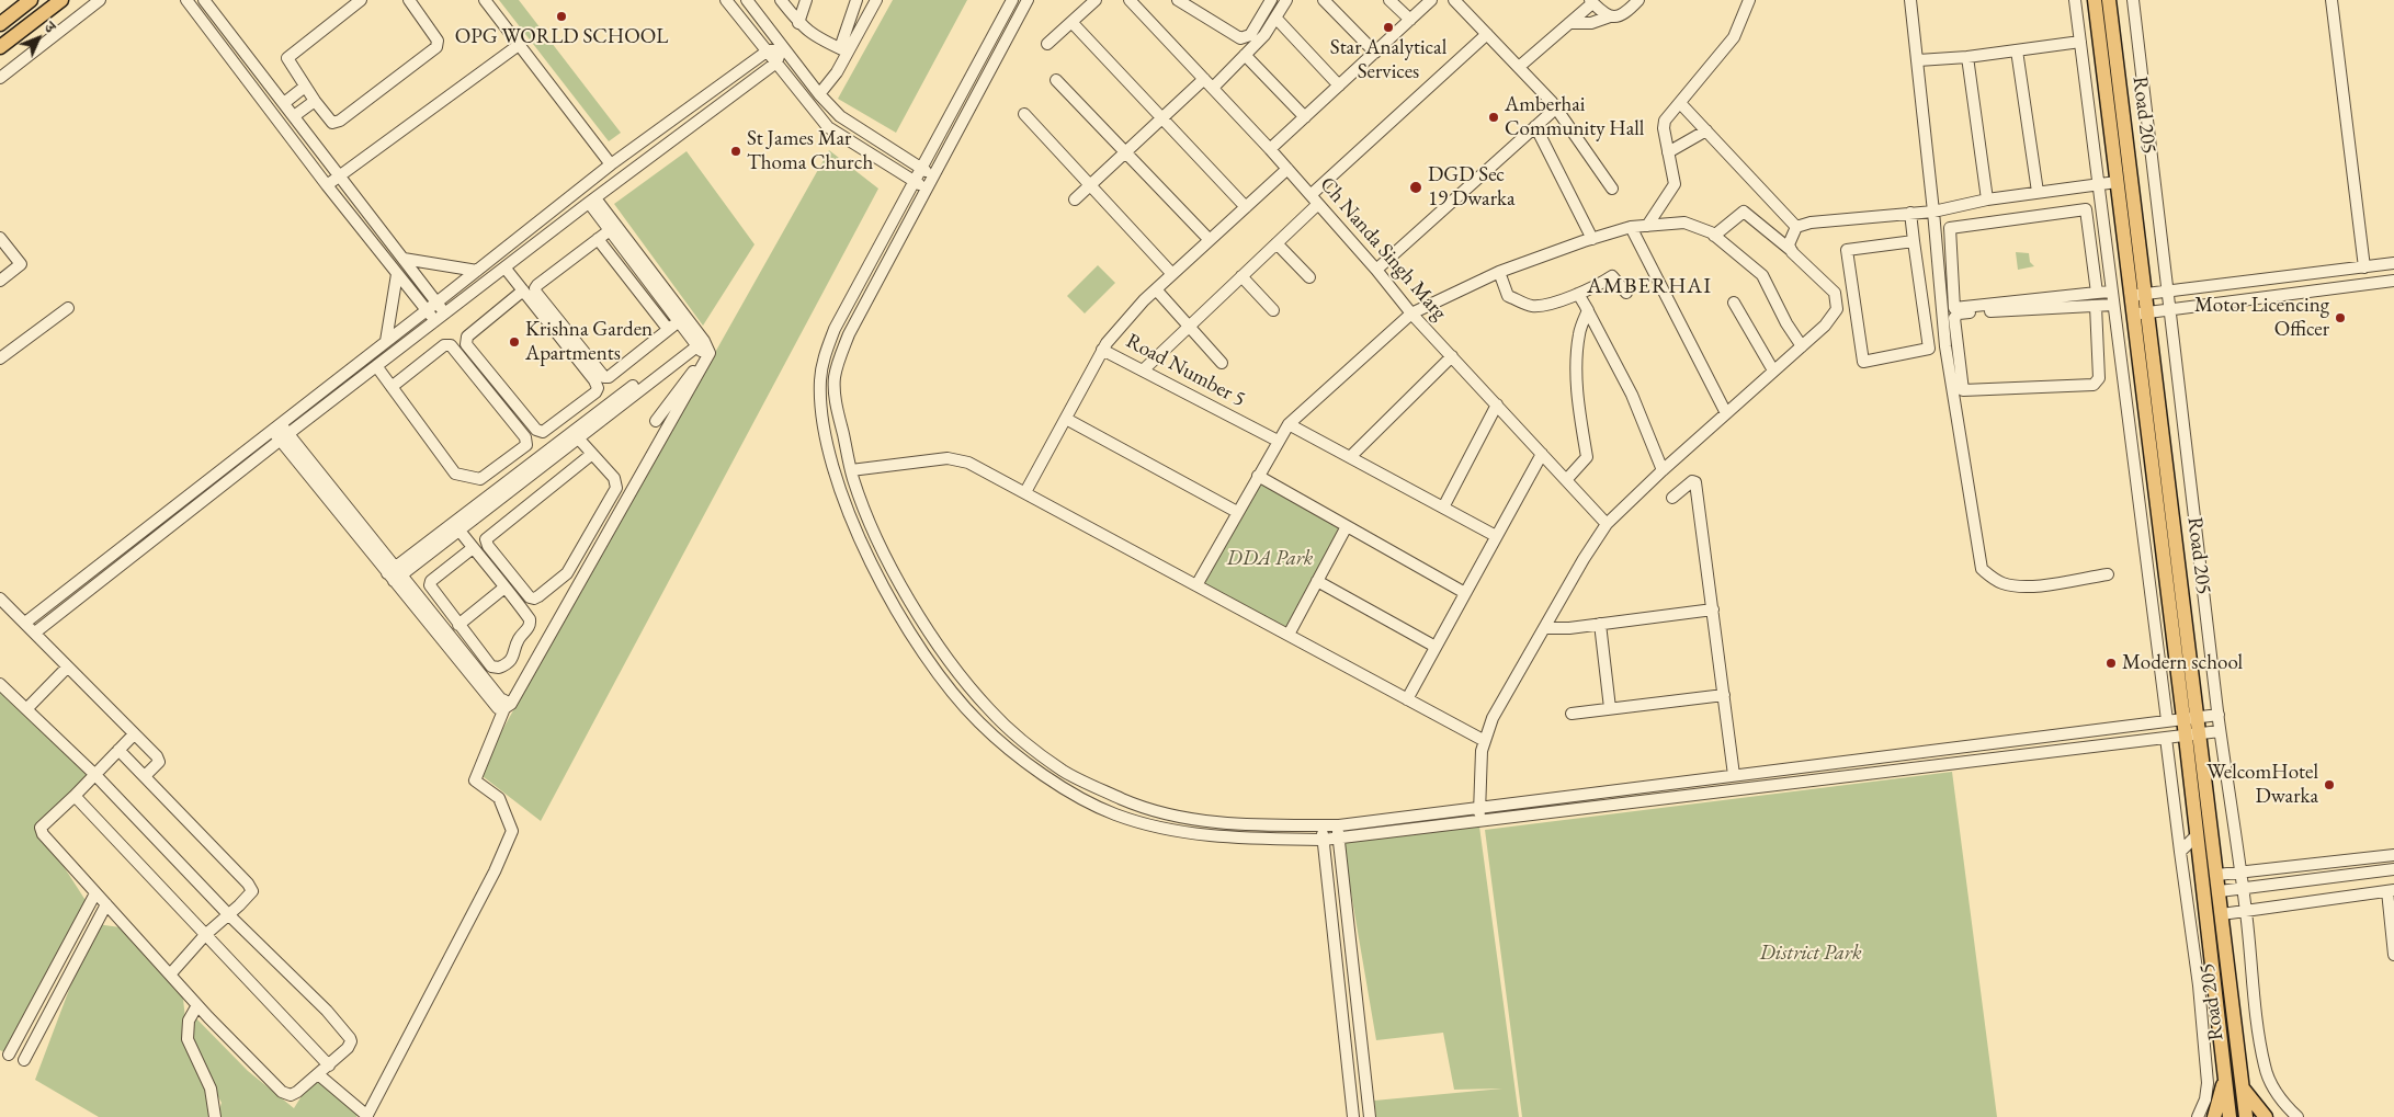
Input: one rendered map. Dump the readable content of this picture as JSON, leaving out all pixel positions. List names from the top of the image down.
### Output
{
  "streets": {
    "main road": ["Road 205"],
    "street": ["Ch Nanda Singh Marg", "Road Number 5"]
  },
  "districts": ["AMBERHAI"],
  "parks": ["DDA Park", "District Park"],
  "places": [
    "OPG WORLD SCHOOL",
    "Star Analytical Services",
    "Amberhai Community Hall",
    "St James Mar Thoma Church",
    "DGD Sec 19 Dwarka",
    "Motor Licencing Officer",
    "Krishna Garden Apartments",
    "Modern school",
    "WelcomHotel Dwarka"
  ],
  "north": "top right"
}
